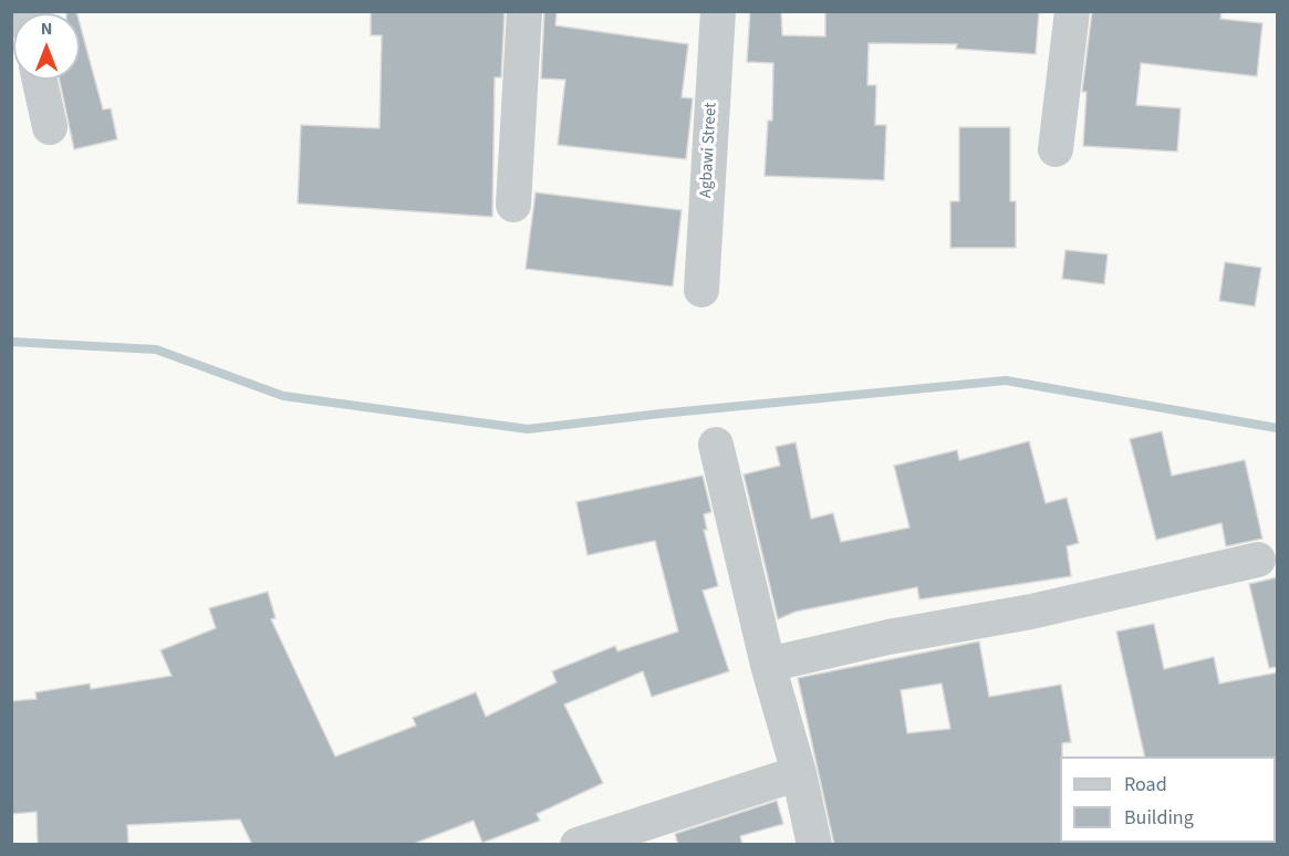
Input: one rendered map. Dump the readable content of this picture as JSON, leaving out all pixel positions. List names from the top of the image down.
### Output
{
  "streets": {
    "street": ["Agbawi Street"]
  },
  "legend": ["Road", "Building"],
  "north": "top"
}
